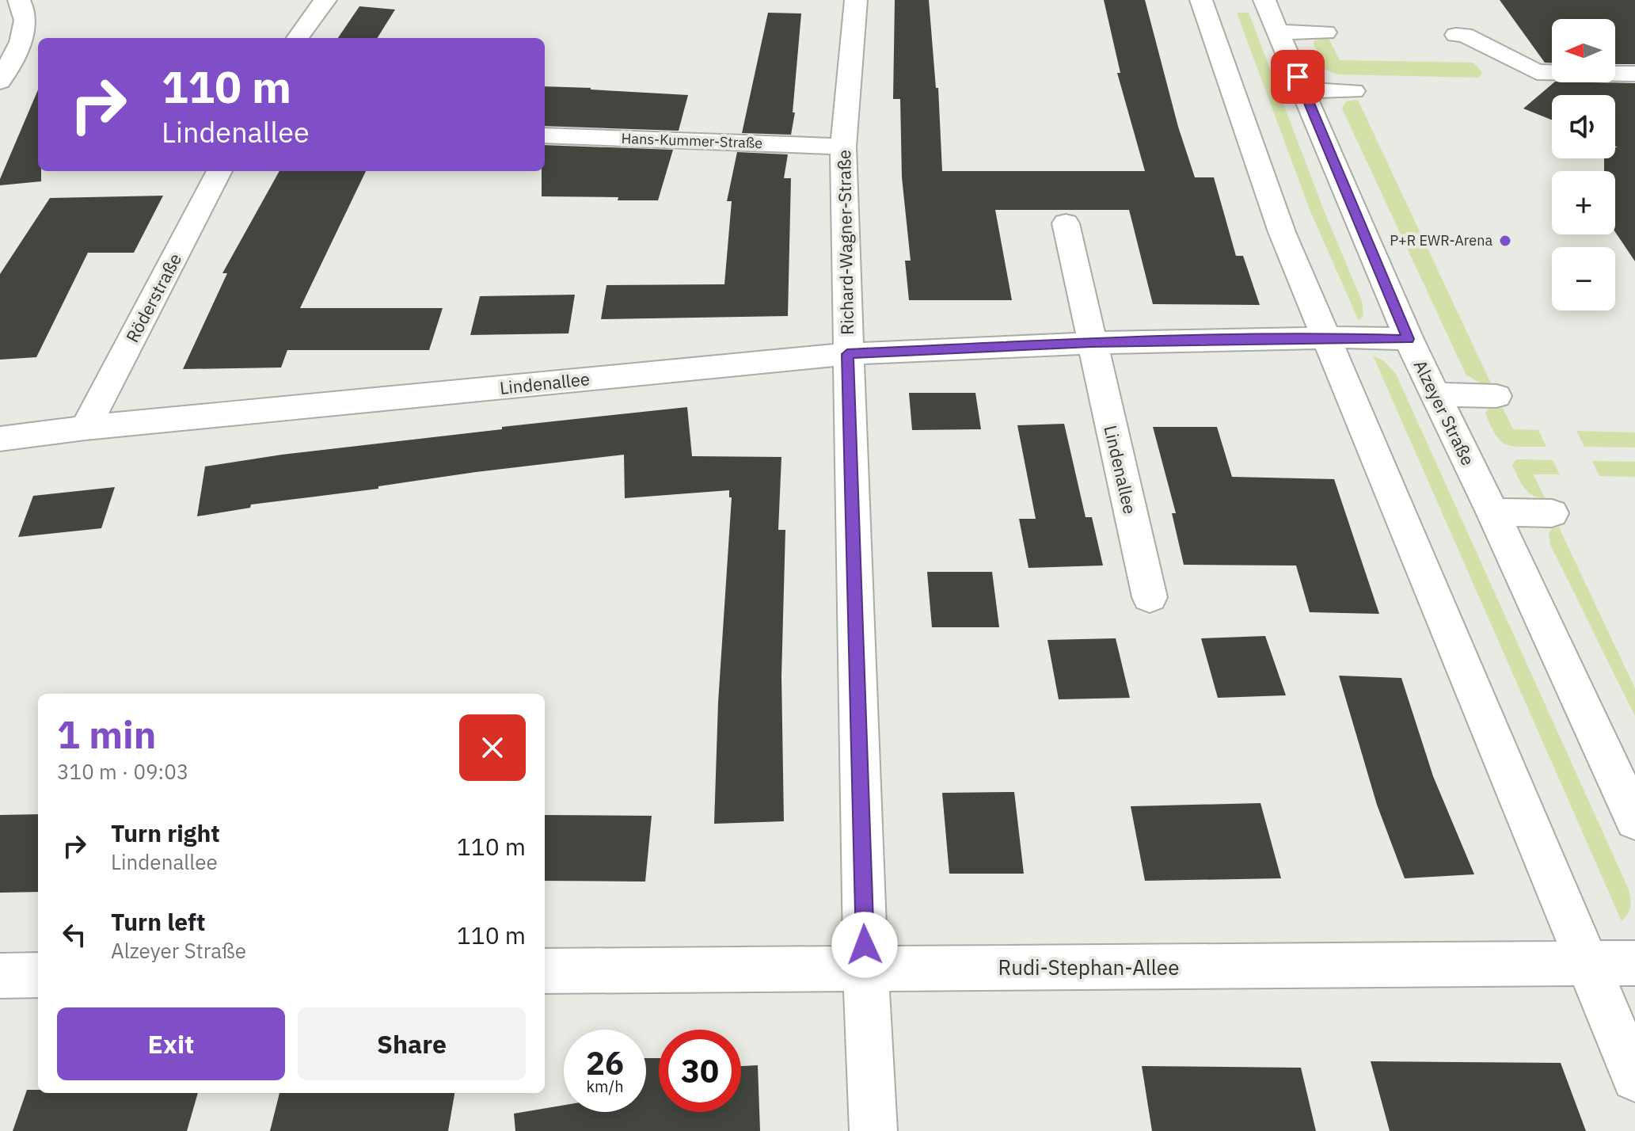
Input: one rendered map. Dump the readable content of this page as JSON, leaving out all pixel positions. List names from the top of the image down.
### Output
{
  "streets": {
    "street": [
      "Hans-Kummer-Straße",
      "Richard-Wagner-Straße",
      "Röderstraße",
      "Lindenallee",
      "Alzeyer Straße",
      "Rudi-Stephan-Allee"
    ]
  },
  "crossings": [
    ["Hans-Kummer-Straße", "Richard-Wagner-Straße"],
    ["Richard-Wagner-Straße", "Lindenallee"],
    ["Richard-Wagner-Straße", "Rudi-Stephan-Allee"],
    ["Röderstraße", "Lindenallee"],
    ["Lindenallee", "Alzeyer Straße"]
  ],
  "places": ["P+R EWR-Arena"],
  "north": "left",
  "page": {
    "map_buttons": ["+", "−"],
    "turn": ["110 m", "Lindenallee"],
    "heading": ["1 min", "310 m · 09:03"],
    "list": [
      {
        "name": "Turn right",
        "note": "Lindenallee",
        "value": "110 m"
      },
      {
        "name": "Turn left",
        "note": "Alzeyer Straße",
        "value": "110 m"
      }
    ],
    "buttons": ["Exit", "Share"],
    "speed": "26 km/h",
    "limit": "30"
  }
}
